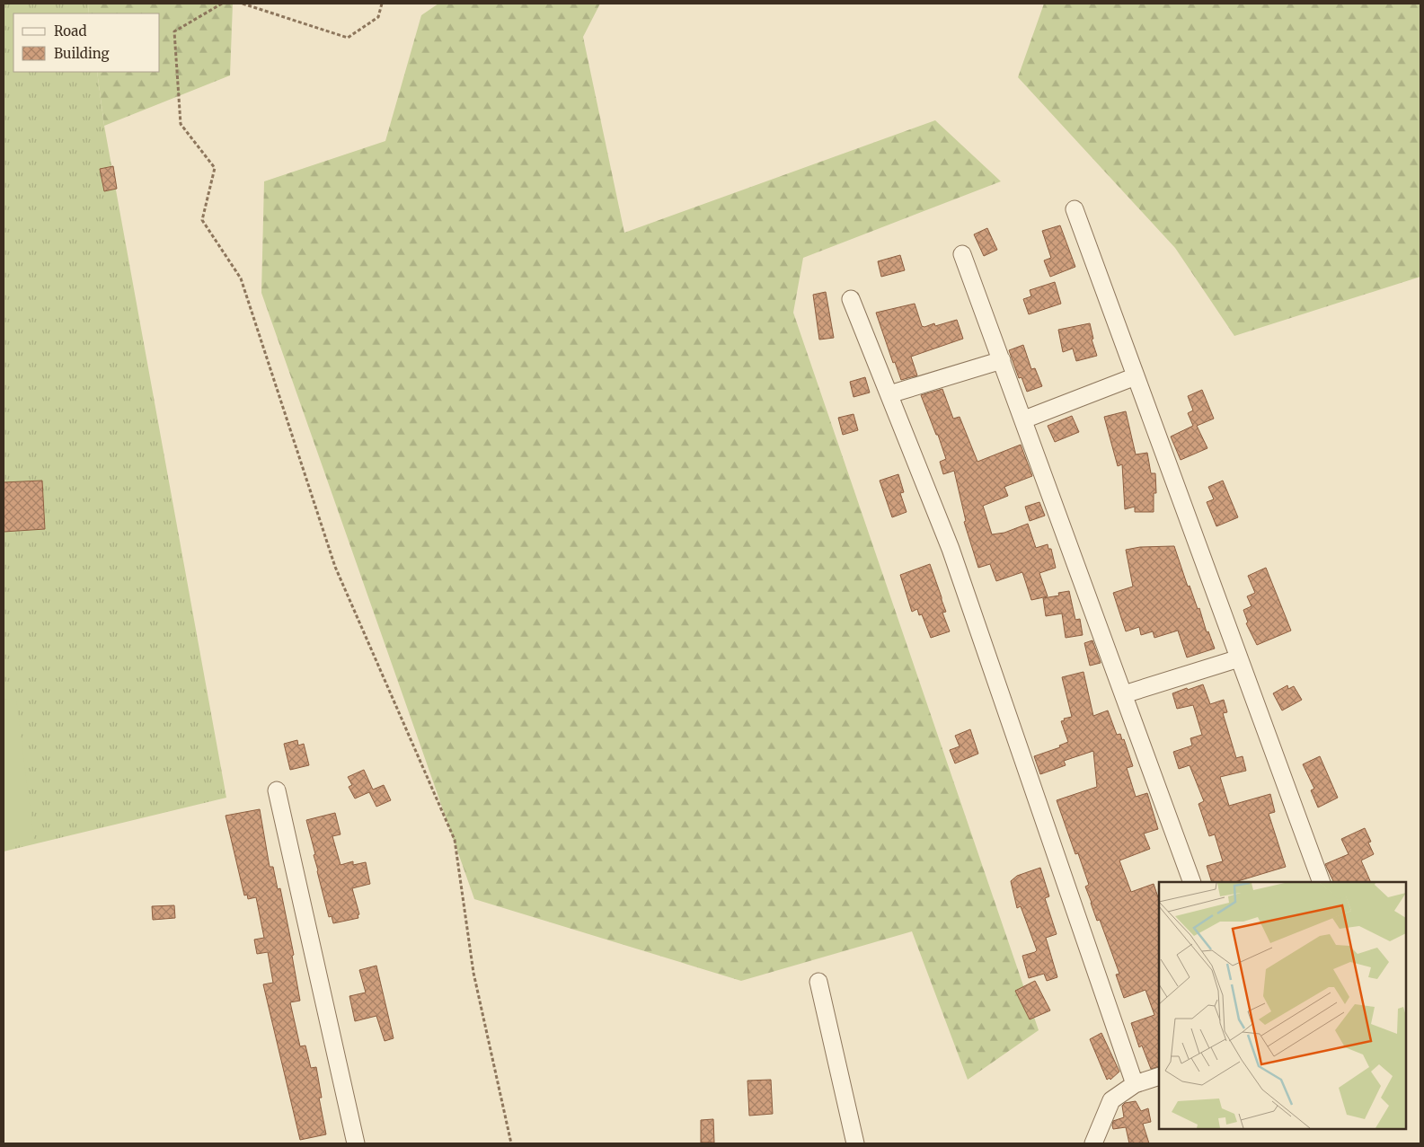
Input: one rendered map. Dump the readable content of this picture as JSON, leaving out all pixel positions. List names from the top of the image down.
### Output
{
  "legend": ["Road", "Building"]
}
